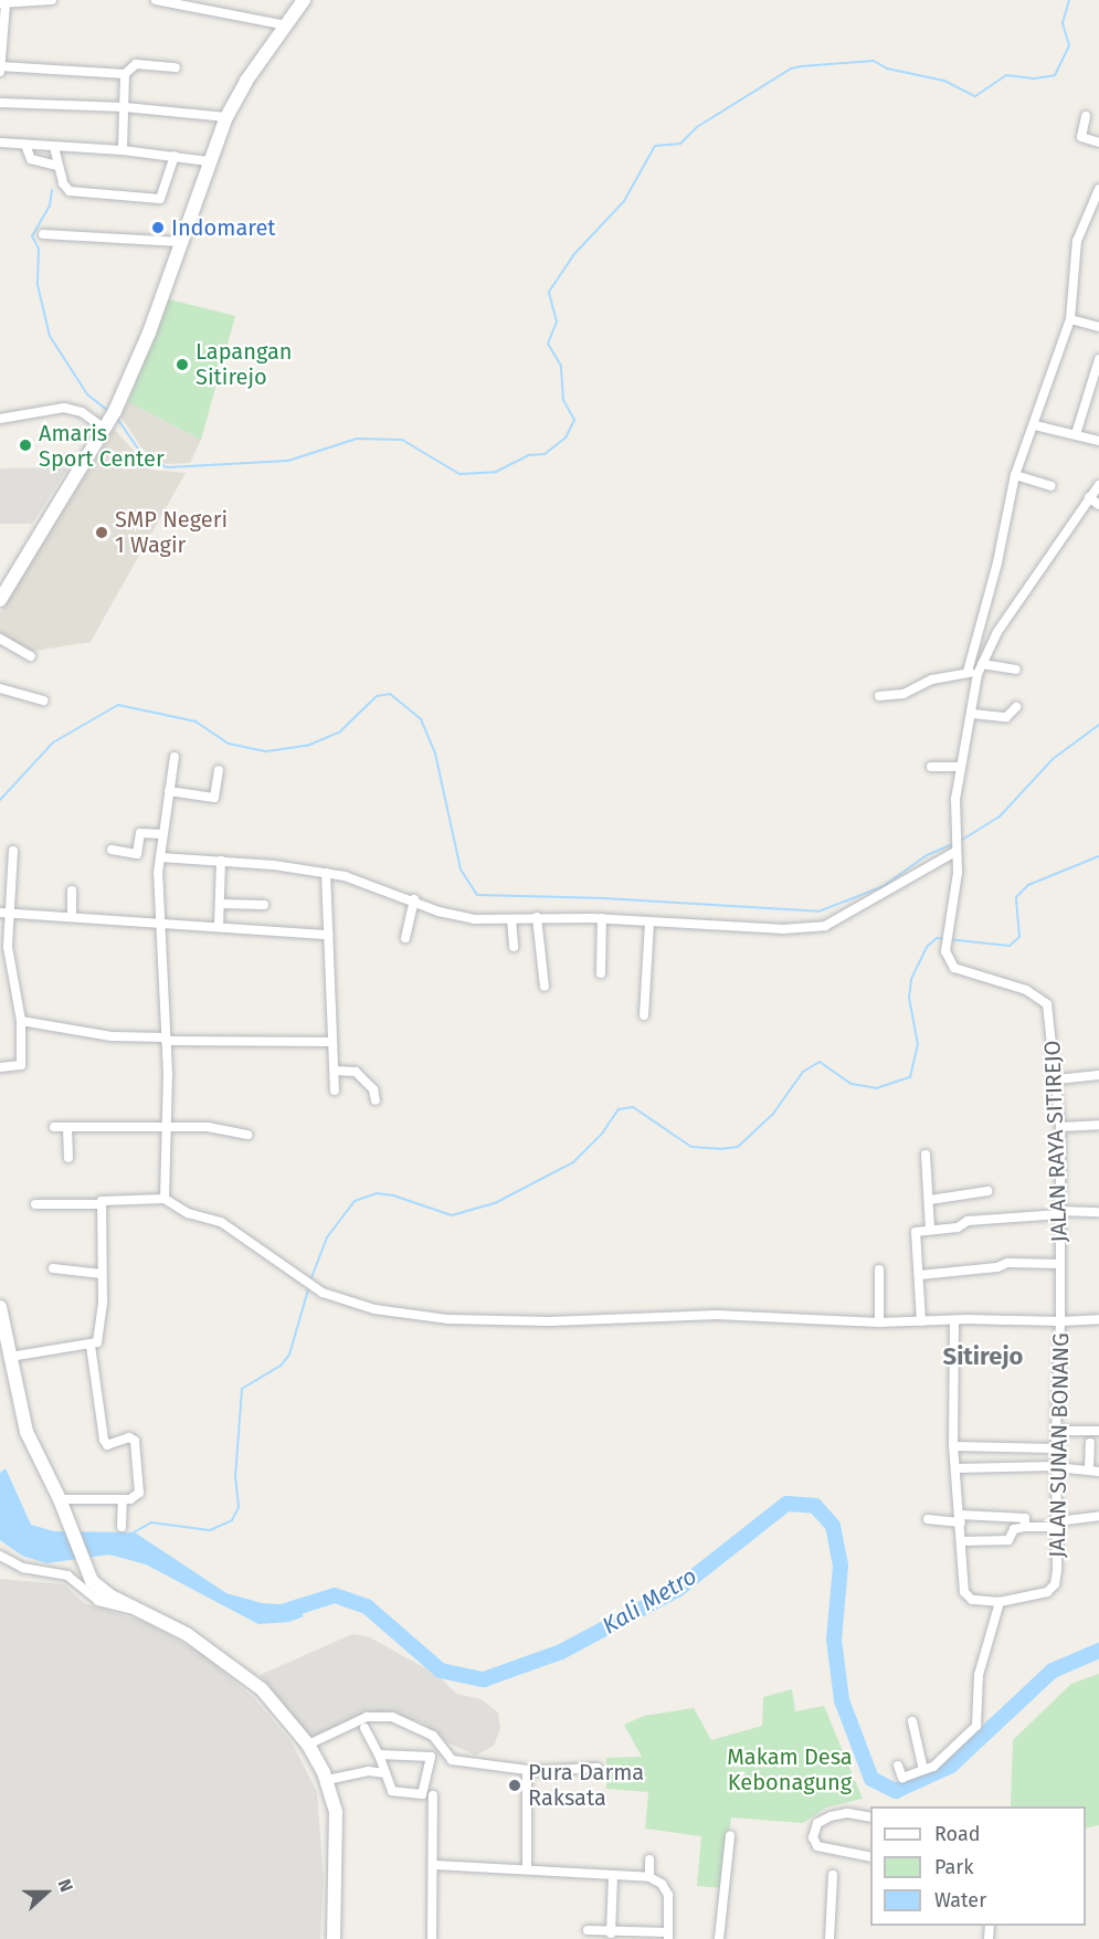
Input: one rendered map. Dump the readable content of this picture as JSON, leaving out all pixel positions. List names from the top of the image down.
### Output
{
  "streets": {
    "street": ["JALAN RAYA SITIREJO", "JALAN SUNAN BONANG"]
  },
  "crossings": [
    ["JALAN RAYA SITIREJO", "JALAN SUNAN BONANG"]
  ],
  "districts": ["Sitirejo"],
  "water": ["Kali Metro"],
  "parks": ["Makam Desa Kebonagung"],
  "places": [
    "Indomaret",
    "Lapangan Sitirejo",
    "Amaris Sport Center",
    "SMP Negeri 1 Wagir",
    "Pura Darma Raksata"
  ],
  "legend": ["Road", "Park", "Water"],
  "north": "right"
}
